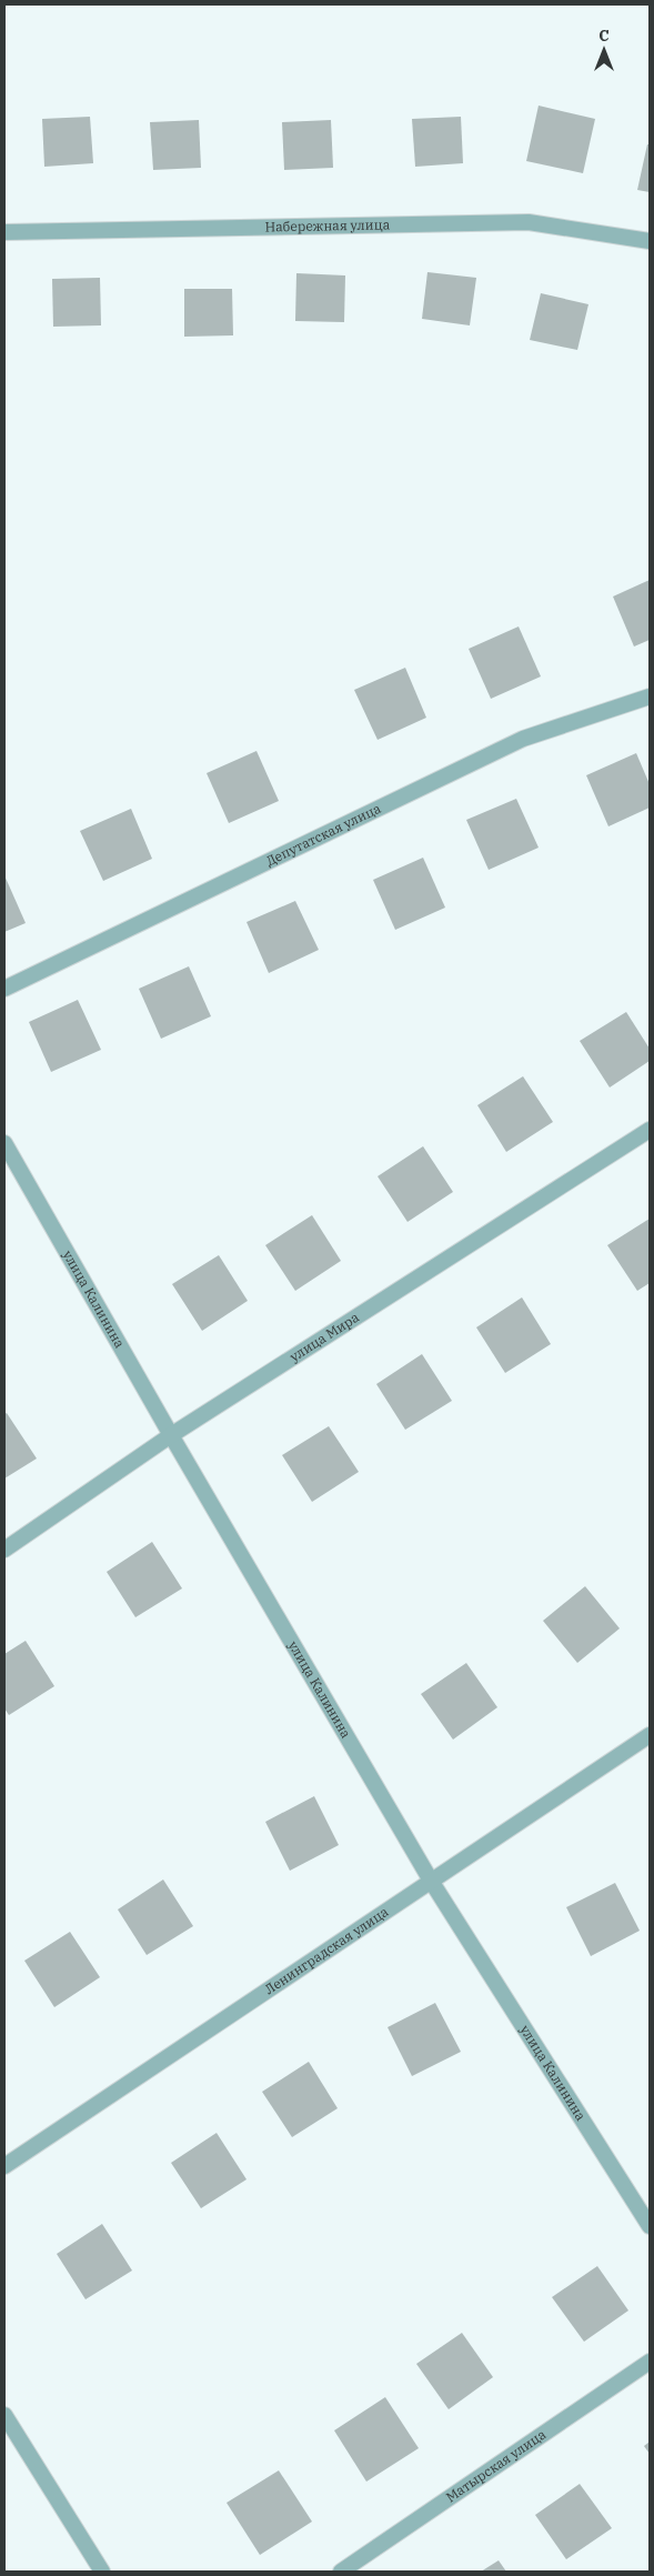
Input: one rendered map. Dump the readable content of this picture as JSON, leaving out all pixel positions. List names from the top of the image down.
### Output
{
  "streets": {
    "street": [
      "Набережная улица",
      "Депутатская улица",
      "улица Калинина",
      "улица Мира",
      "Ленинградская улица",
      "Матырская улица"
    ]
  },
  "crossings": [
    ["улица Калинина", "улица Мира"],
    ["улица Калинина", "Ленинградская улица"]
  ],
  "north": "top"
}
